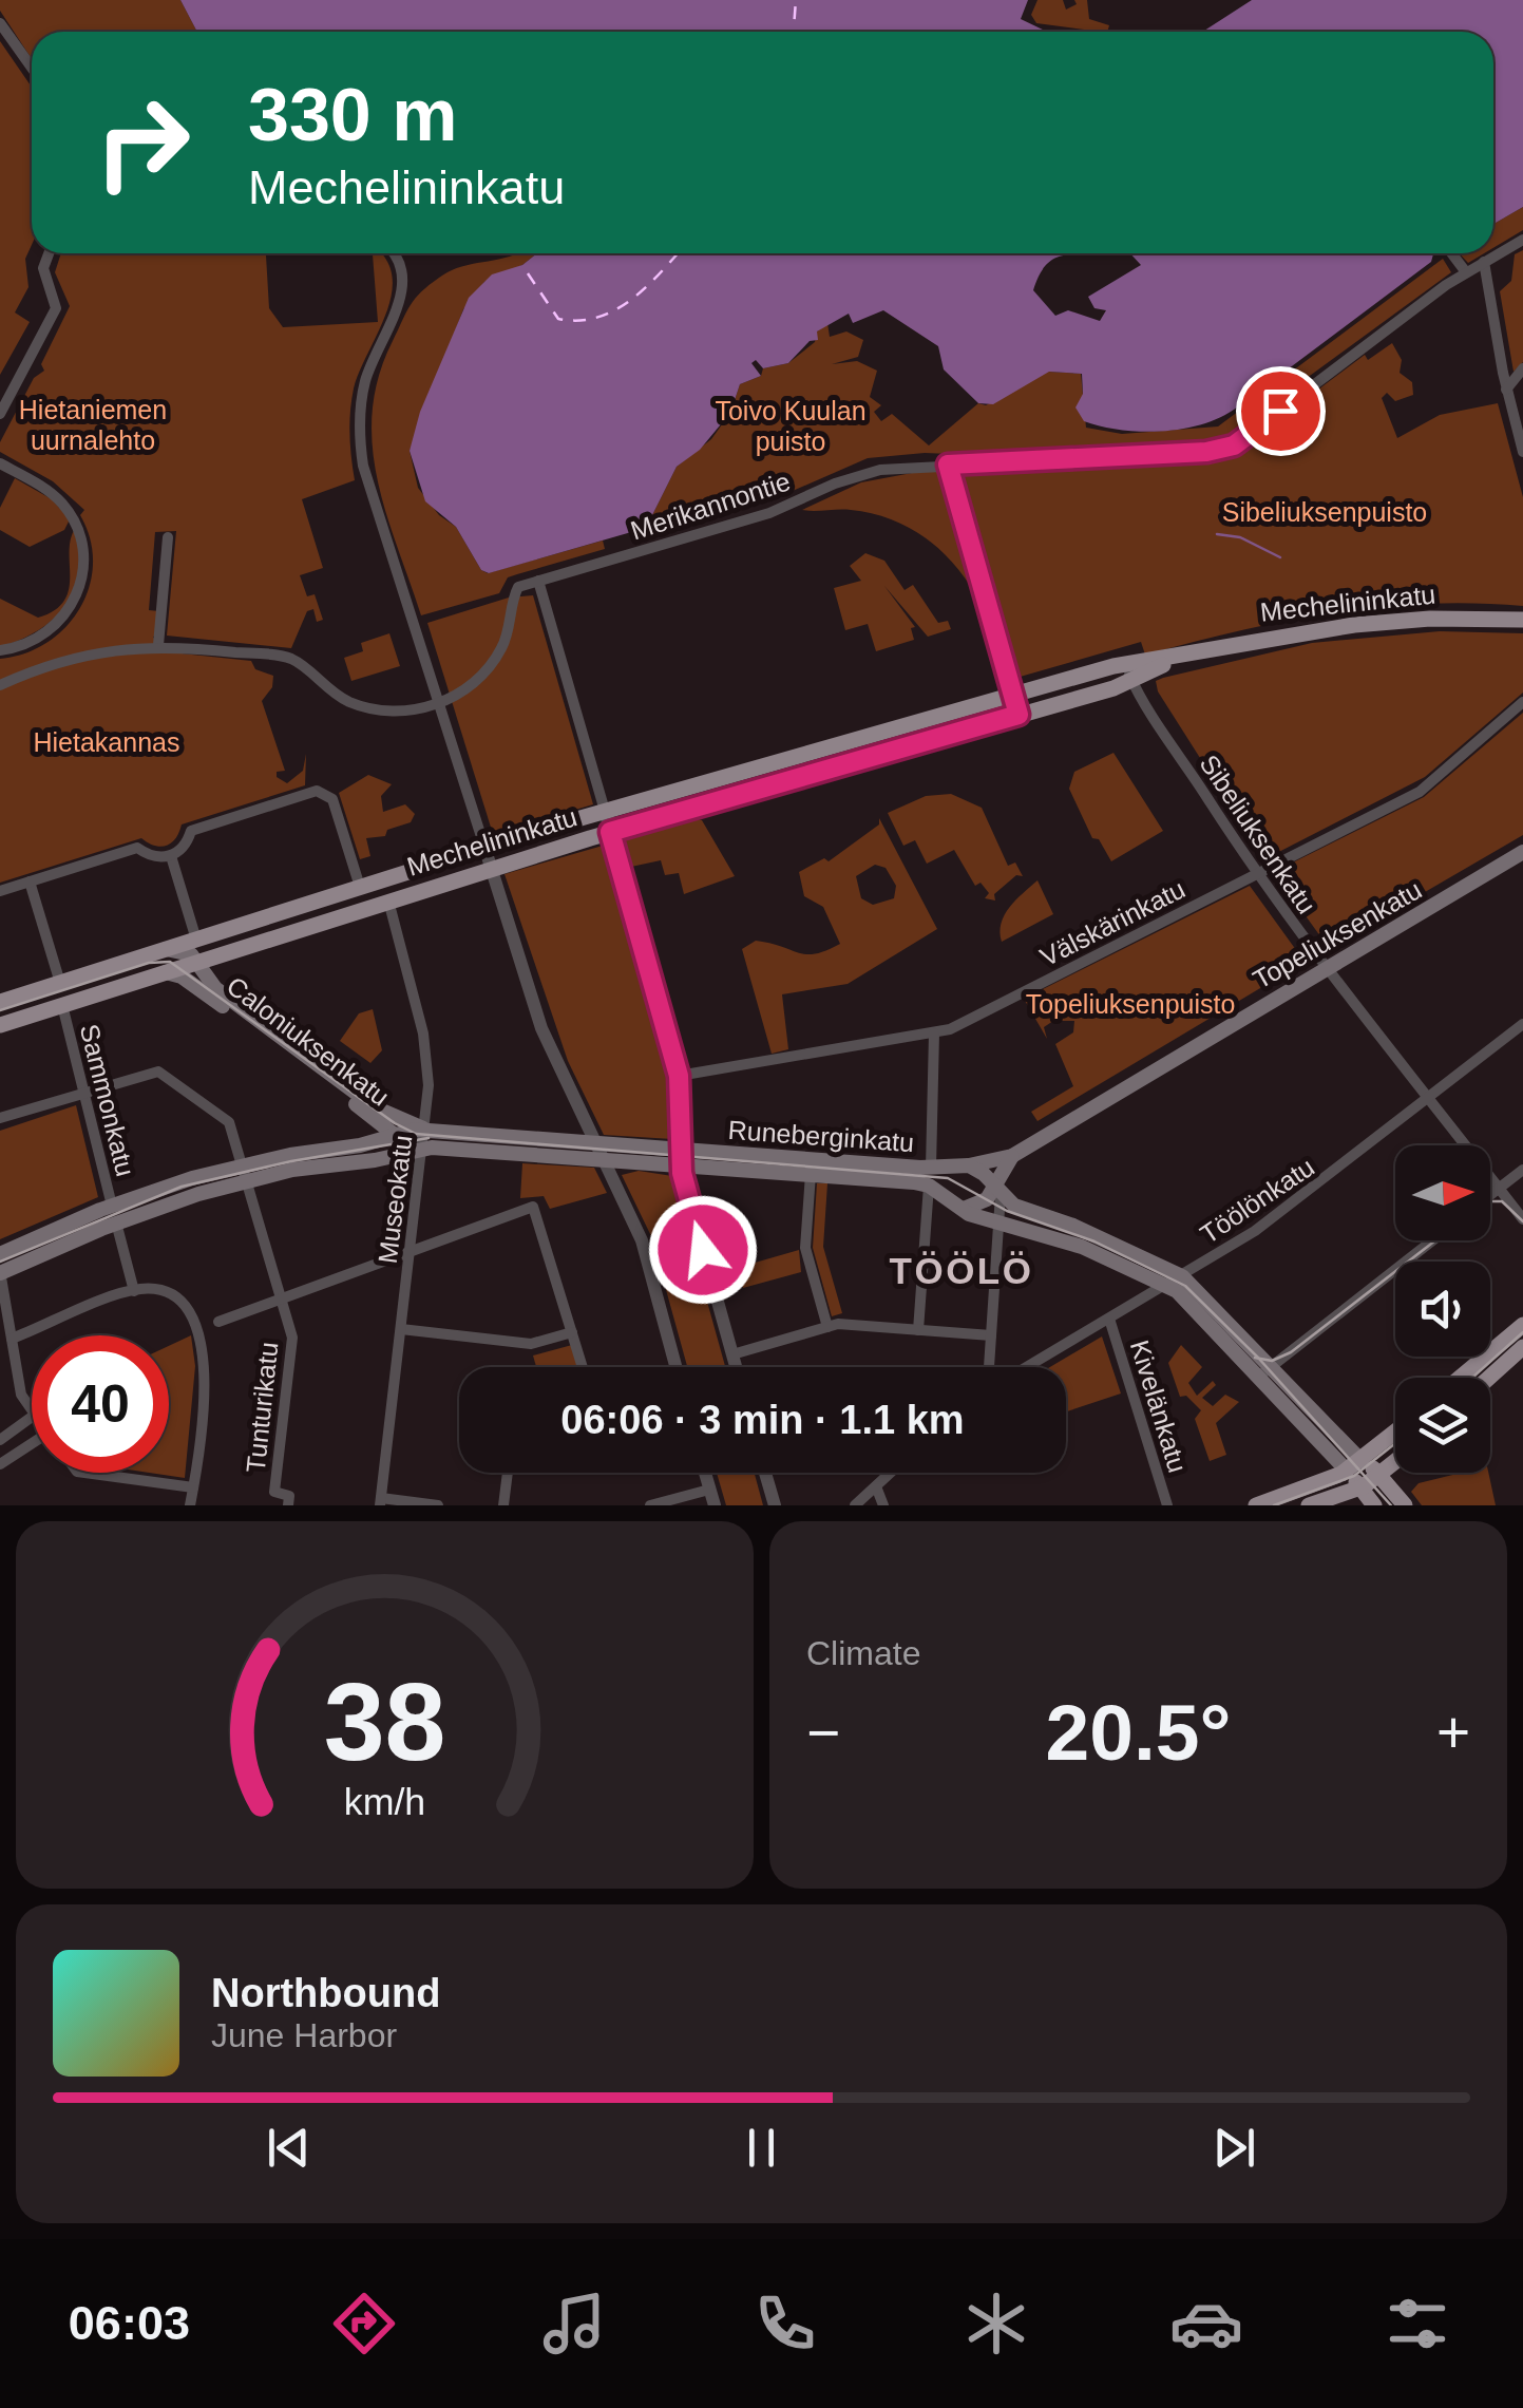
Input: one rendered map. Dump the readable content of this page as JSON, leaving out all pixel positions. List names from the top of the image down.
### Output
{
  "streets": {
    "main road": [
      "Mechelininkatu",
      "Topeliuksenkatu",
      "Caloniuksenkatu",
      "Runeberginkatu"
    ],
    "street": [
      "Merikannontie",
      "Sibeliuksenkatu",
      "Välskärinkatu",
      "Sammonkatu",
      "Museokatu",
      "Töölönkatu",
      "Kivelänkatu",
      "Tunturikatu"
    ]
  },
  "crossings": [
    ["Mechelininkatu", "Sibeliuksenkatu"],
    ["Mechelininkatu", "Caloniuksenkatu"],
    ["Mechelininkatu", "Sammonkatu"],
    ["Mechelininkatu", "Museokatu"],
    ["Sibeliuksenkatu", "Välskärinkatu"],
    ["Sibeliuksenkatu", "Topeliuksenkatu"],
    ["Sibeliuksenkatu", "Töölönkatu"],
    ["Topeliuksenkatu", "Runeberginkatu"],
    ["Caloniuksenkatu", "Runeberginkatu"],
    ["Caloniuksenkatu", "Museokatu"],
    ["Sammonkatu", "Runeberginkatu"],
    ["Sammonkatu", "Tunturikatu"],
    ["Runeberginkatu", "Museokatu"],
    ["Runeberginkatu", "Töölönkatu"],
    ["Runeberginkatu", "Tunturikatu"],
    ["Töölönkatu", "Kivelänkatu"]
  ],
  "districts": ["TÖÖLÖ"],
  "parks": [
    "Hietaniemen uurnalehto",
    "Toivo Kuulan puisto",
    "Sibeliuksenpuisto",
    "Hietakannas",
    "Topeliuksenpuisto"
  ],
  "north": "right",
  "page": {
    "turn": ["330 m", "Mechelininkatu"],
    "limit": "40",
    "trip": "06:06 · 3 min · 1.1 km",
    "tile": "Climate",
    "heat": ["−", "20.5°", "+"],
    "song": ["Northbound", "June Harbor"],
    "tabs": "06:03",
    "gauge": ["38", "km/h"]
  }
}
